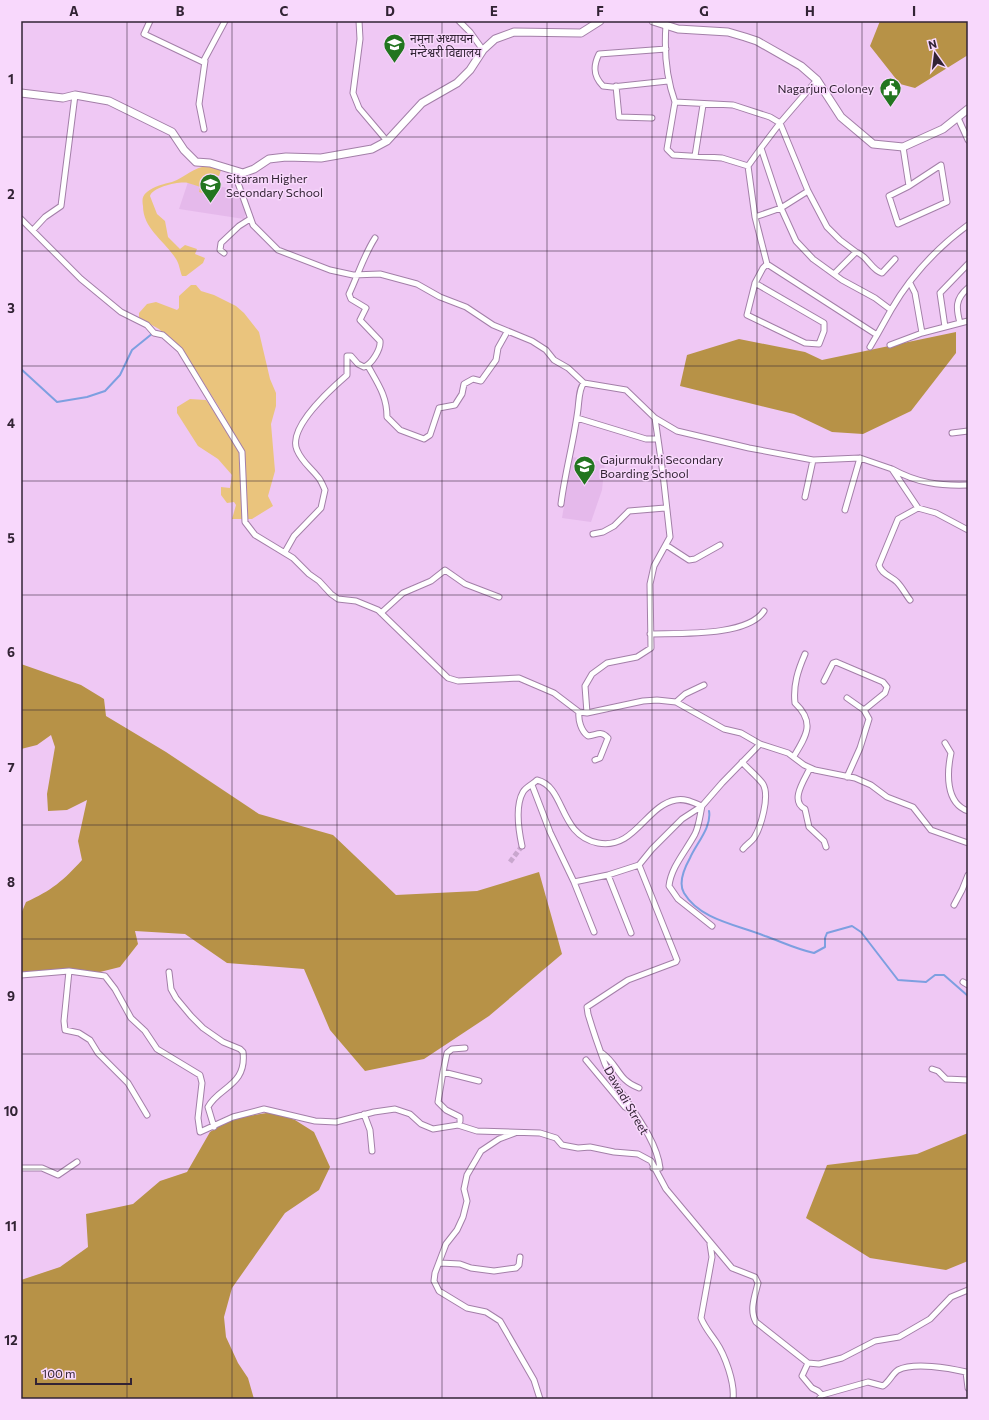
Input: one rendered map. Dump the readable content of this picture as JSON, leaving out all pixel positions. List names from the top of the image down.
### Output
{
  "streets": {
    "street": ["Dawadi Street"]
  },
  "places": {
    "school or university": ["नमुना अध्यायन मन्टेश्वरी विद्यालय", "Sitaram Higher Secondary School", "Gajurmukhi Secondary Boarding School"],
    "public building": ["Nagarjun Coloney"]
  },
  "scale_bar": "100 m",
  "north": "top",
  "grid": {
    "columns": [
      "A",
      "B",
      "C",
      "D",
      "E",
      "F",
      "G",
      "H",
      "I"
    ],
    "rows": [
      "1",
      "2",
      "3",
      "4",
      "5",
      "6",
      "7",
      "8",
      "9",
      "10",
      "11",
      "12"
    ]
  }
}
